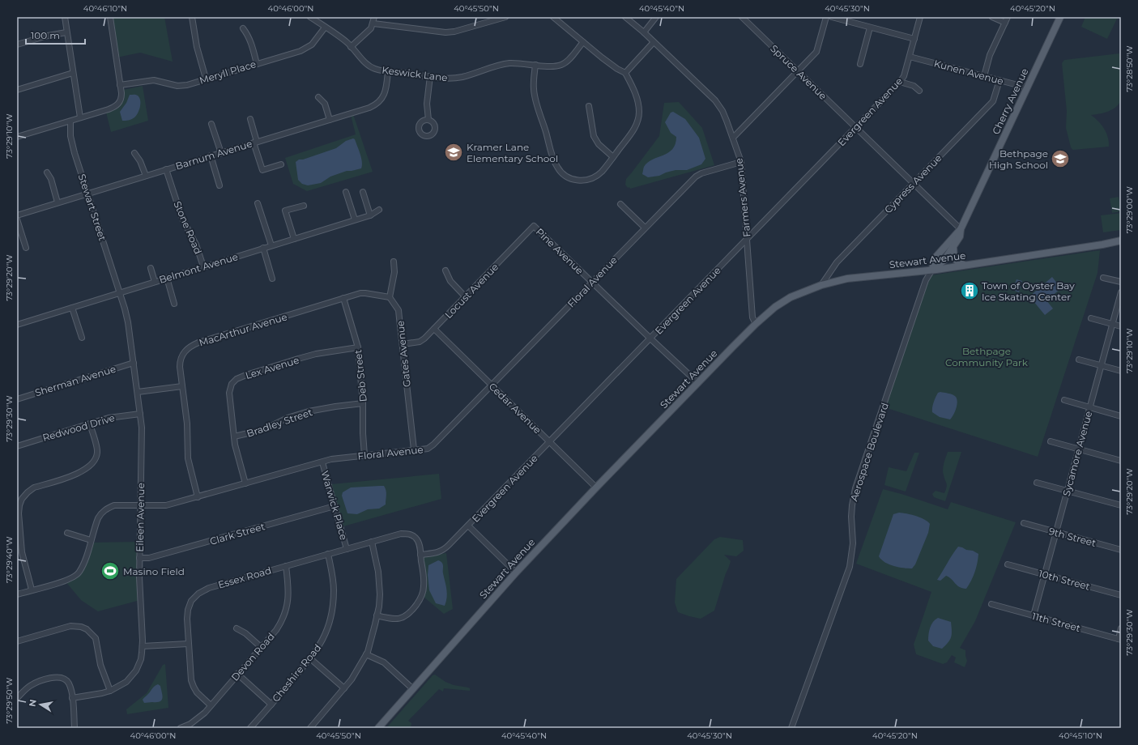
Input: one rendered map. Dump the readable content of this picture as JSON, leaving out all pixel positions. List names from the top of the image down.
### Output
{
  "streets": {
    "main road": ["Cherry Avenue", "Stewart Avenue"],
    "street": [
      "Meryll Place",
      "Spruce Avenue",
      "Kunen Avenue",
      "Keswick Lane",
      "Evergreen Avenue",
      "Barnum Avenue",
      "Cypress Avenue",
      "Farmers Avenue",
      "Stewart Street",
      "Stone Road",
      "Pine Avenue",
      "Belmont Avenue",
      "Floral Avenue",
      "Locust Avenue",
      "MacArthur Avenue",
      "Gates Avenue",
      "Lex Avenue",
      "Deb Street",
      "Sherman Avenue",
      "Cedar Avenue",
      "Bradley Street",
      "Redwood Drive",
      "Aerospace Boulevard",
      "Sycamore Avenue",
      "Warwick Place",
      "Eileen Avenue",
      "Clark Street",
      "9th Street",
      "Essex Road",
      "10th Street",
      "11th Street",
      "Devon Road",
      "Cheshire Road"
    ]
  },
  "crossings": [
    ["Meryll Place", "Keswick Lane"],
    ["Spruce Avenue", "Cherry Avenue"],
    ["Spruce Avenue", "Evergreen Avenue"],
    ["Spruce Avenue", "Cypress Avenue"],
    ["Kunen Avenue", "Cherry Avenue"],
    ["Kunen Avenue", "Evergreen Avenue"],
    ["Kunen Avenue", "Cypress Avenue"],
    ["Keswick Lane", "Barnum Avenue"],
    ["Cherry Avenue", "Stewart Avenue"],
    ["Cherry Avenue", "Aerospace Boulevard"],
    ["Evergreen Avenue", "Farmers Avenue"],
    ["Evergreen Avenue", "Pine Avenue"],
    ["Evergreen Avenue", "Cedar Avenue"],
    ["Evergreen Avenue", "Essex Road"],
    ["Barnum Avenue", "Stewart Street"],
    ["Barnum Avenue", "Stone Road"],
    ["Cypress Avenue", "Stewart Avenue"],
    ["Farmers Avenue", "Stewart Avenue"],
    ["Farmers Avenue", "Floral Avenue"],
    ["Stewart Street", "Belmont Avenue"],
    ["Stewart Street", "Eileen Avenue"],
    ["Stone Road", "Belmont Avenue"],
    ["Pine Avenue", "Stewart Avenue"],
    ["Pine Avenue", "Floral Avenue"],
    ["Pine Avenue", "Locust Avenue"],
    ["Stewart Avenue", "Cedar Avenue"],
    ["Stewart Avenue", "Aerospace Boulevard"],
    ["Belmont Avenue", "Eileen Avenue"],
    ["Floral Avenue", "MacArthur Avenue"],
    ["Floral Avenue", "Gates Avenue"],
    ["Floral Avenue", "Lex Avenue"],
    ["Floral Avenue", "Deb Street"],
    ["Floral Avenue", "Cedar Avenue"],
    ["Floral Avenue", "Warwick Place"],
    ["Floral Avenue", "Eileen Avenue"],
    ["Locust Avenue", "Gates Avenue"],
    ["Locust Avenue", "Cedar Avenue"],
    ["MacArthur Avenue", "Gates Avenue"],
    ["MacArthur Avenue", "Deb Street"],
    ["Lex Avenue", "Deb Street"],
    ["Lex Avenue", "Bradley Street"],
    ["Deb Street", "Bradley Street"],
    ["Sherman Avenue", "Eileen Avenue"],
    ["Redwood Drive", "Eileen Avenue"],
    ["Sycamore Avenue", "9th Street"],
    ["Sycamore Avenue", "10th Street"],
    ["Sycamore Avenue", "11th Street"],
    ["Warwick Place", "Clark Street"],
    ["Warwick Place", "Essex Road"],
    ["Eileen Avenue", "Clark Street"],
    ["Essex Road", "Devon Road"],
    ["Essex Road", "Cheshire Road"]
  ],
  "parks": ["Bethpage Community Park"],
  "places": {
    "school or university": ["Kramer Lane Elementary School", "Bethpage High School"],
    "building": ["Town of Oyster Bay Ice Skating Center"],
    "sports": ["Masino Field"]
  },
  "scale_bar": "100 m",
  "north": "left",
  "coordinates": [
    "40°46'10\"N",
    "40°46'00\"N",
    "40°45'50\"N",
    "40°45'40\"N",
    "40°45'30\"N",
    "40°45'20\"N",
    "73°28'50\"W",
    "73°29'10\"W",
    "73°29'00\"W",
    "73°29'20\"W",
    "73°29'30\"W",
    "73°29'40\"W",
    "73°29'50\"W",
    "40°45'10\"N"
  ]
}
